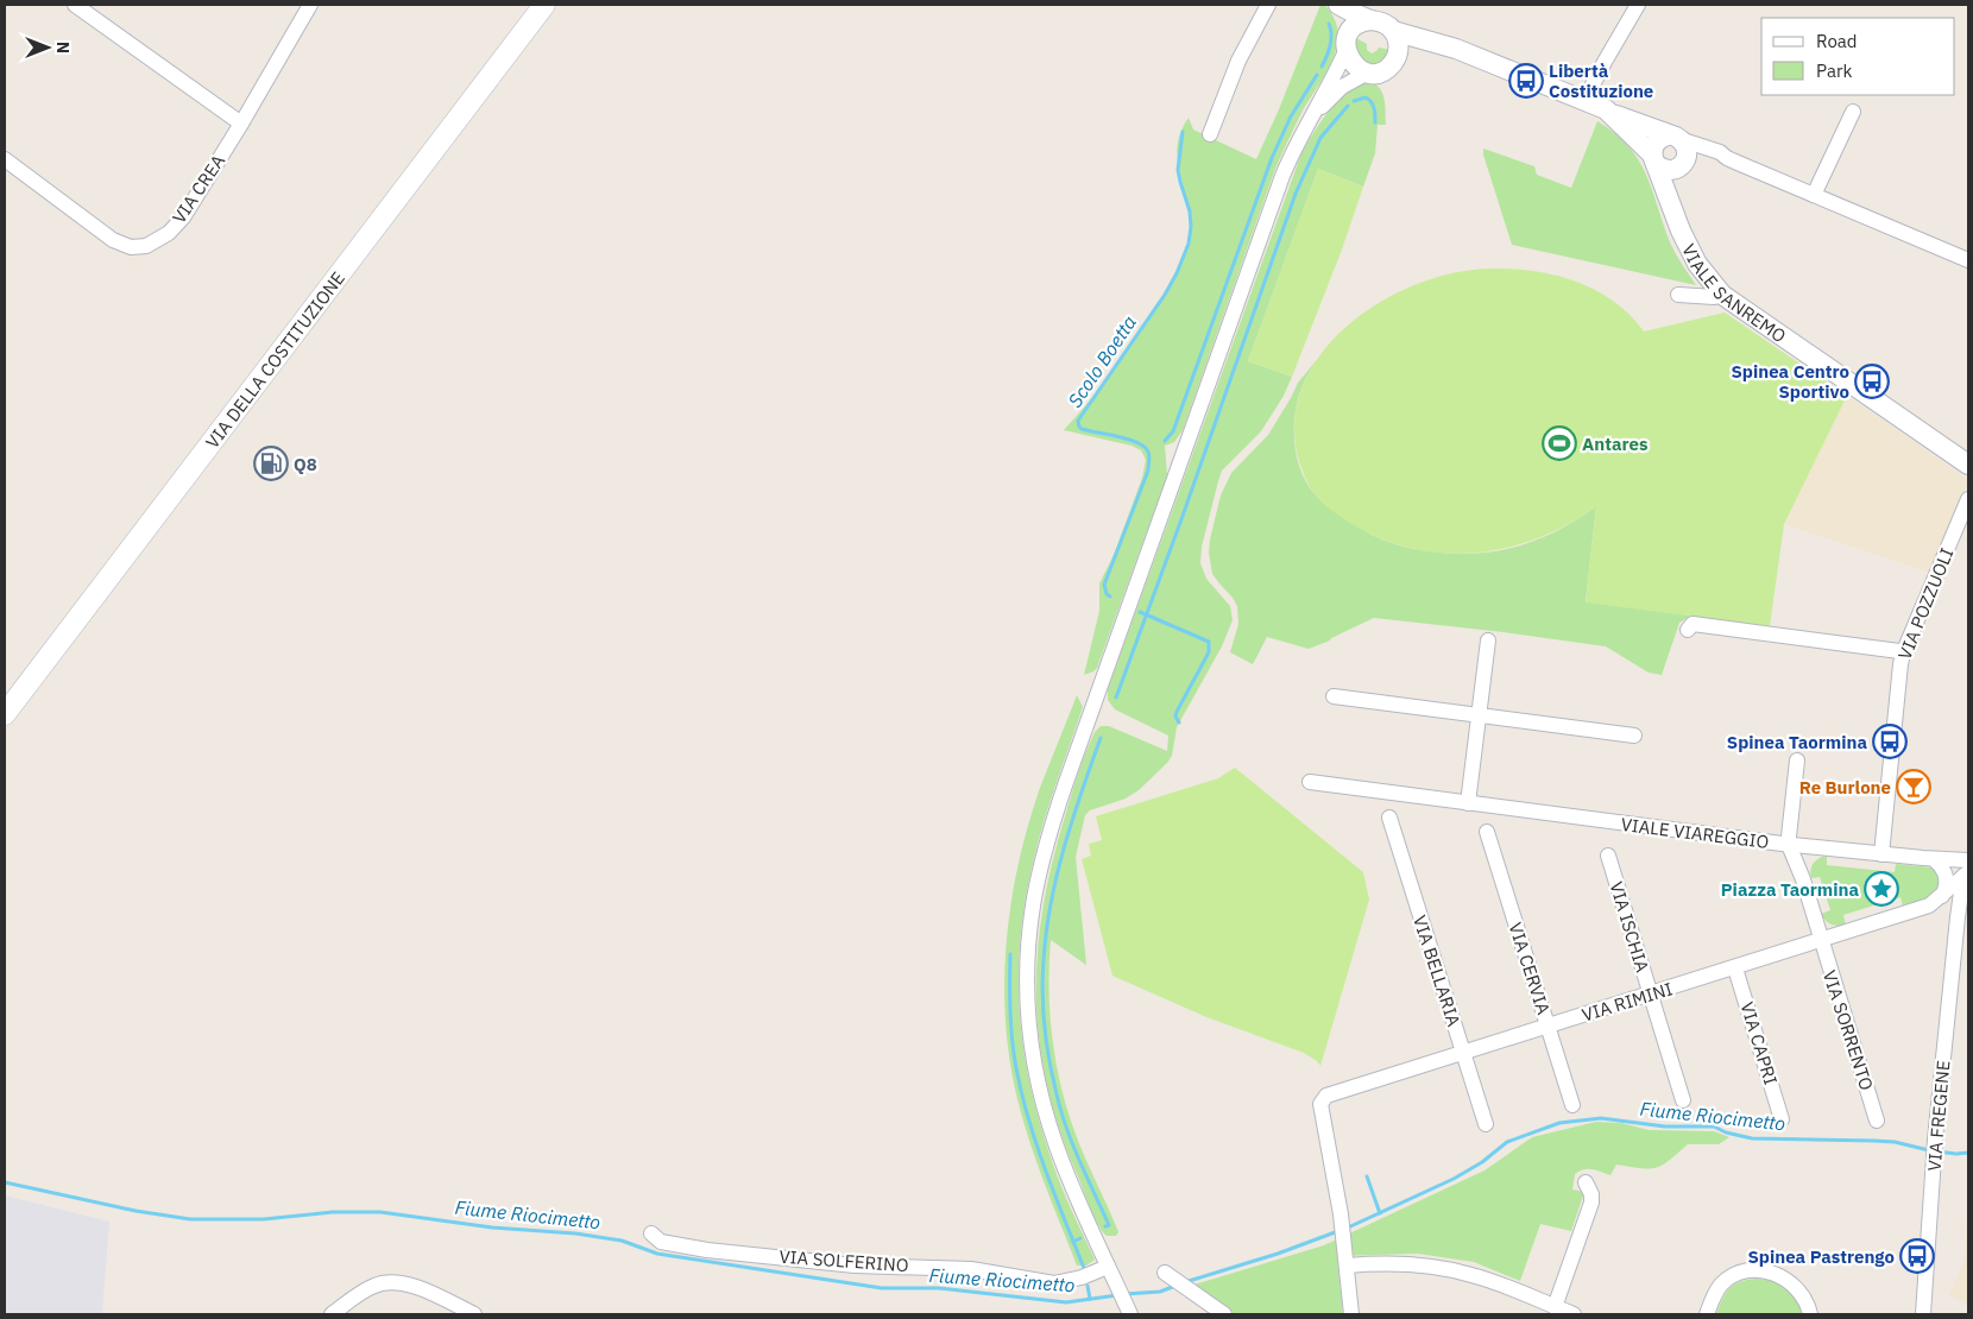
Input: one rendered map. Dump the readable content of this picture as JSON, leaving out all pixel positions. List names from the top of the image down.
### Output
{
  "streets": {
    "main road": ["VIA DELLA COSTITUZIONE"],
    "street": [
      "VIA CREA",
      "VIALE SANREMO",
      "VIA POZZUOLI",
      "VIALE VIAREGGIO",
      "VIA ISCHIA",
      "VIA CERVIA",
      "VIA BELLARIA",
      "VIA RIMINI",
      "VIA SORRENTO",
      "VIA CAPRI",
      "VIA FREGENE",
      "VIA SOLFERINO"
    ]
  },
  "crossings": [
    ["VIA POZZUOLI", "VIALE VIAREGGIO"],
    ["VIALE VIAREGGIO", "VIA RIMINI"],
    ["VIALE VIAREGGIO", "VIA FREGENE"],
    ["VIA ISCHIA", "VIA RIMINI"],
    ["VIA CERVIA", "VIA RIMINI"],
    ["VIA BELLARIA", "VIA RIMINI"],
    ["VIA RIMINI", "VIA SORRENTO"],
    ["VIA RIMINI", "VIA CAPRI"],
    ["VIA RIMINI", "VIA FREGENE"]
  ],
  "water": ["Scolo Boetta", "Fiume Riocimetto"],
  "places": {
    "bus stop": [
      "Libertà Costituzione",
      "Spinea Centro Sportivo",
      "Spinea Taormina",
      "Spinea Pastrengo"
    ],
    "sports": ["Antares"],
    "fuel station": ["Q8"],
    "bar": ["Re Burlone"],
    "place": ["Piazza Taormina"]
  },
  "legend": ["Road", "Park"],
  "north": "right"
}
